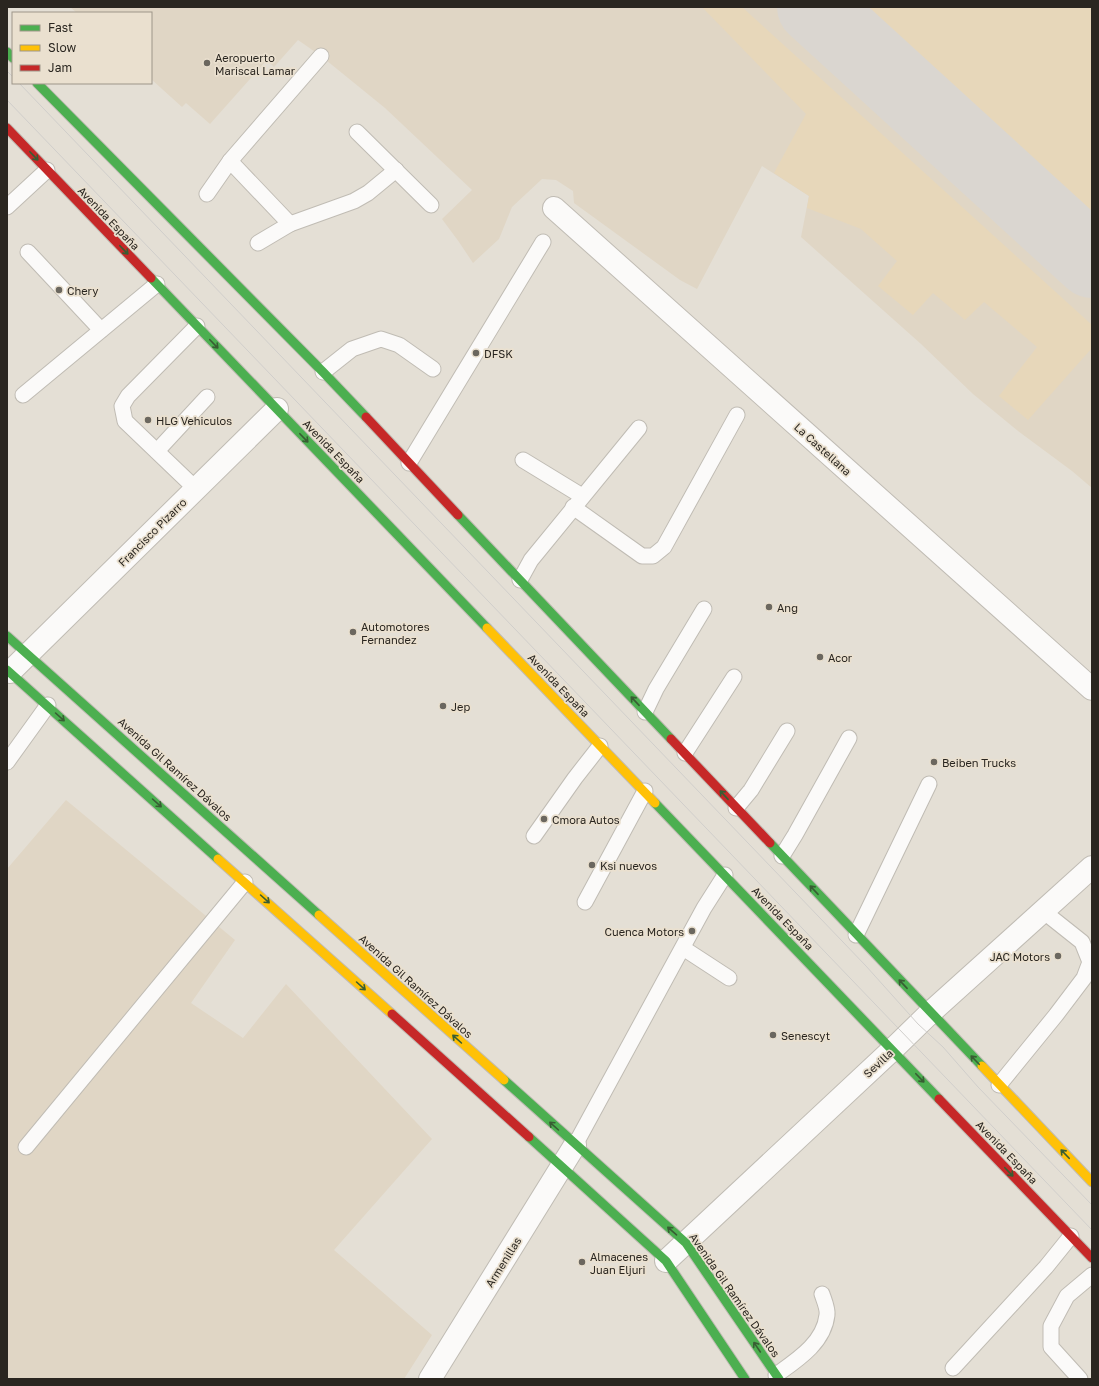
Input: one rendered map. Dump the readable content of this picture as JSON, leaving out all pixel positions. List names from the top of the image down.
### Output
{
  "streets": {
    "main road": ["Avenida España", "Avenida Gil Ramírez Dávalos"],
    "street": [
      "La Castellana",
      "Francisco Pizarro",
      "Sevilla",
      "Armenillas"
    ]
  },
  "crossings": [
    ["Avenida España", "Francisco Pizarro"],
    ["Avenida España", "Sevilla"],
    ["Francisco Pizarro", "Avenida Gil Ramírez Dávalos"],
    ["Avenida Gil Ramírez Dávalos", "Sevilla"],
    ["Avenida Gil Ramírez Dávalos", "Armenillas"]
  ],
  "places": [
    "Aeropuerto Mariscal Lamar",
    "Chery",
    "DFSK",
    "HLG Vehiculos",
    "Ang",
    "Automotores Fernandez",
    "Acor",
    "Jep",
    "Beiben Trucks",
    "Cmora Autos",
    "Ksi nuevos",
    "Cuenca Motors",
    "JAC Motors",
    "Senescyt",
    "Almacenes Juan Eljuri"
  ],
  "legend": ["Fast", "Slow", "Jam"]
}
